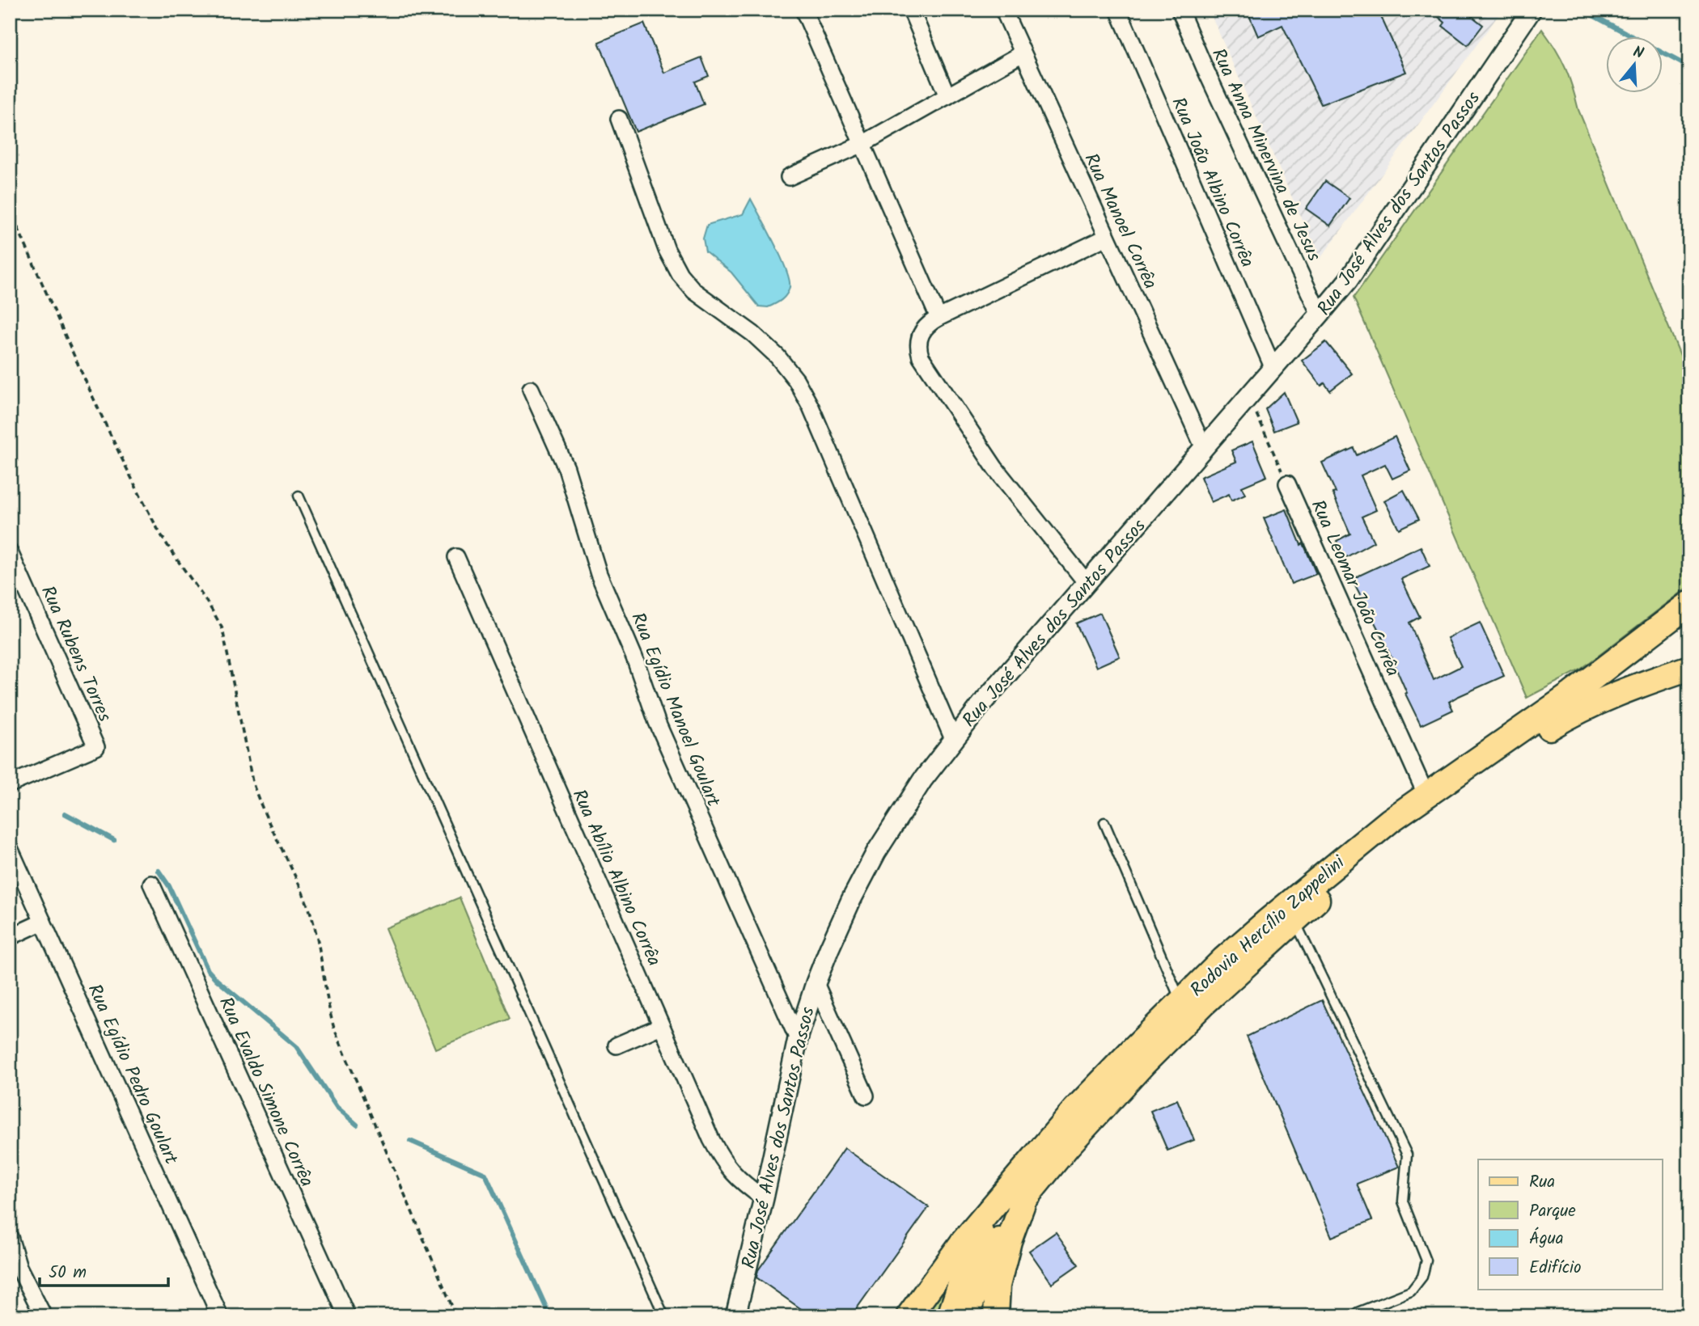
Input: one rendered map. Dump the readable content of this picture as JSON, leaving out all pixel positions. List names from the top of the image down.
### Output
{
  "streets": {
    "main road": ["Rodovia Hercílio Zappelini"],
    "street": [
      "Rua Anna Minervina de Jesus",
      "Rua João Albino Corrêa",
      "Rua José Alves dos Santos Passos",
      "Rua Manoel Corrêa",
      "Rua Leomar João Corrêa",
      "Rua Rubens Torres",
      "Rua Egídio Manoel Goulart",
      "Rua Abílio Albino Corrêa",
      "Rua Egídio Pedro Goulart",
      "Rua Evaldo Simone Corrêa"
    ]
  },
  "crossings": [
    ["Rua Anna Minervina de Jesus", "Rua José Alves dos Santos Passos"],
    ["Rua João Albino Corrêa", "Rua José Alves dos Santos Passos"],
    ["Rua José Alves dos Santos Passos", "Rua Manoel Corrêa"],
    ["Rua José Alves dos Santos Passos", "Rua Egídio Manoel Goulart"],
    ["Rua José Alves dos Santos Passos", "Rua Abílio Albino Corrêa"],
    ["Rua Leomar João Corrêa", "Rodovia Hercílio Zappelini"]
  ],
  "legend": [
    "Rua",
    "Parque",
    "Água",
    "Edifício"
  ],
  "scale_bar": "50 m",
  "north": "top"
}
